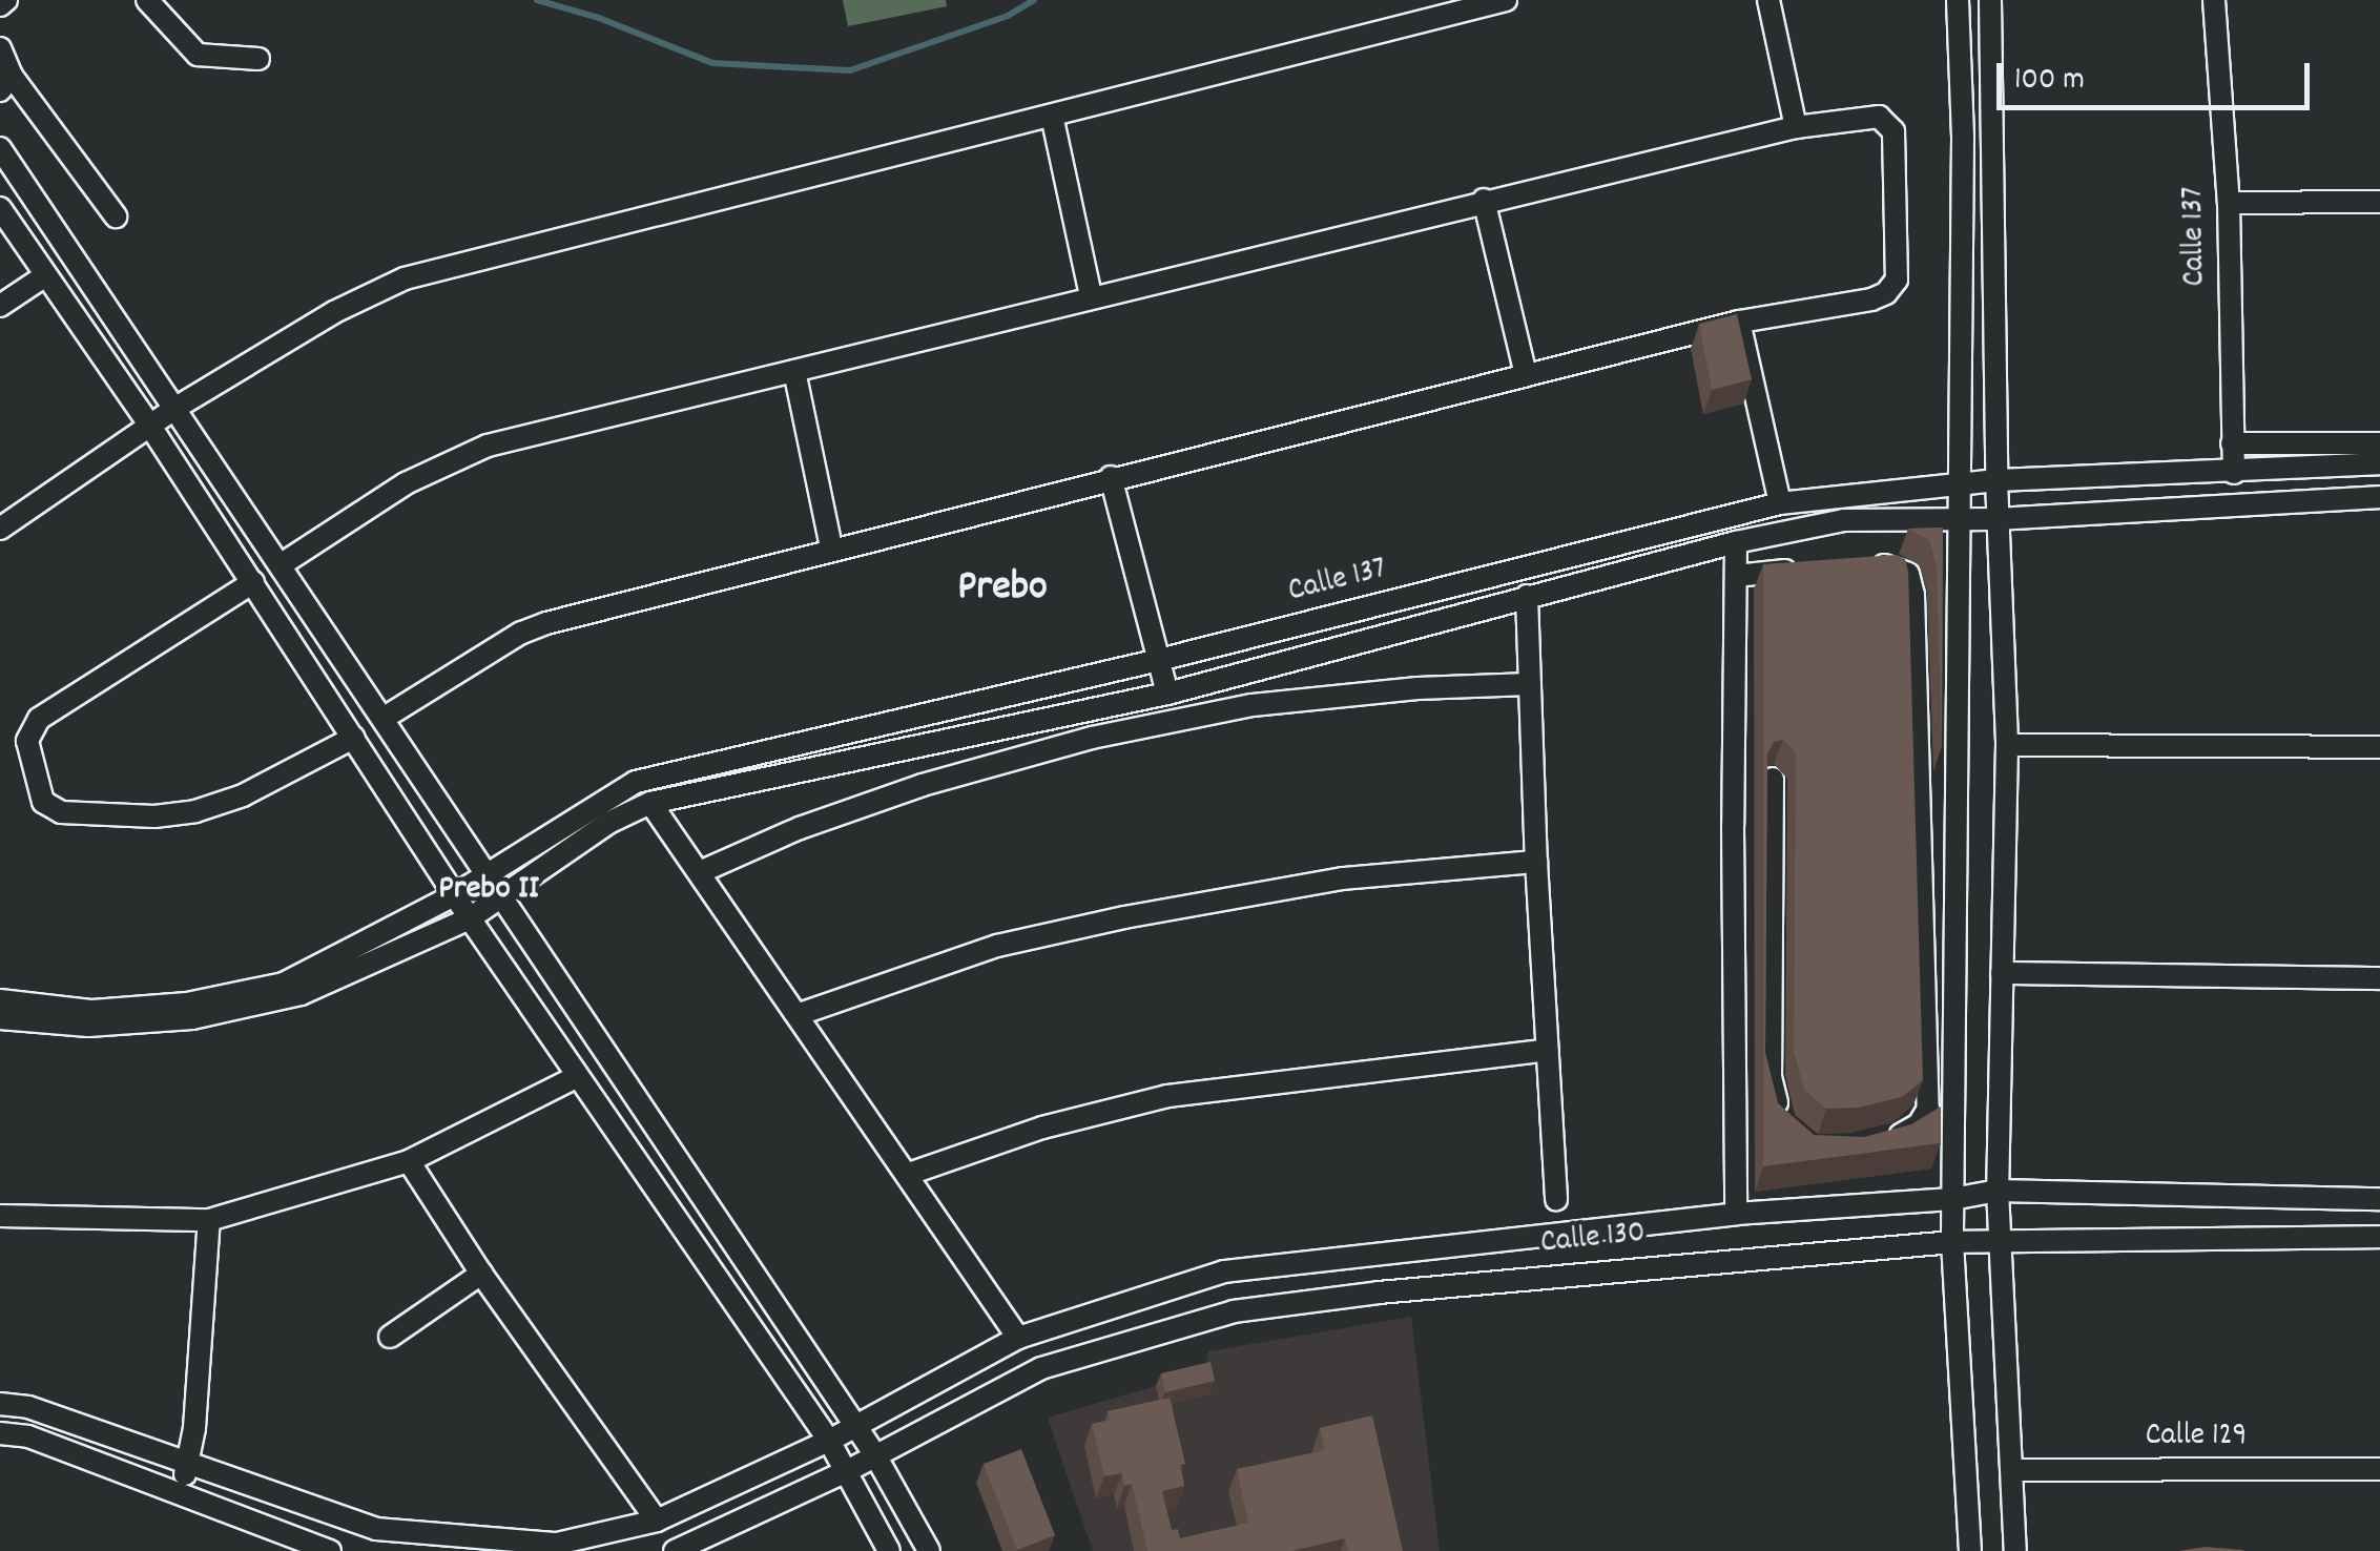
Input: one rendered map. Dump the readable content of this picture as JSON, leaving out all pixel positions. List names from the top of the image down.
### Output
{
  "streets": {
    "street": ["Calle 137", "Calle 130", "Calle 129"]
  },
  "districts": ["Prebo", "Prebo II"],
  "scale_bar": "100 m"
}
